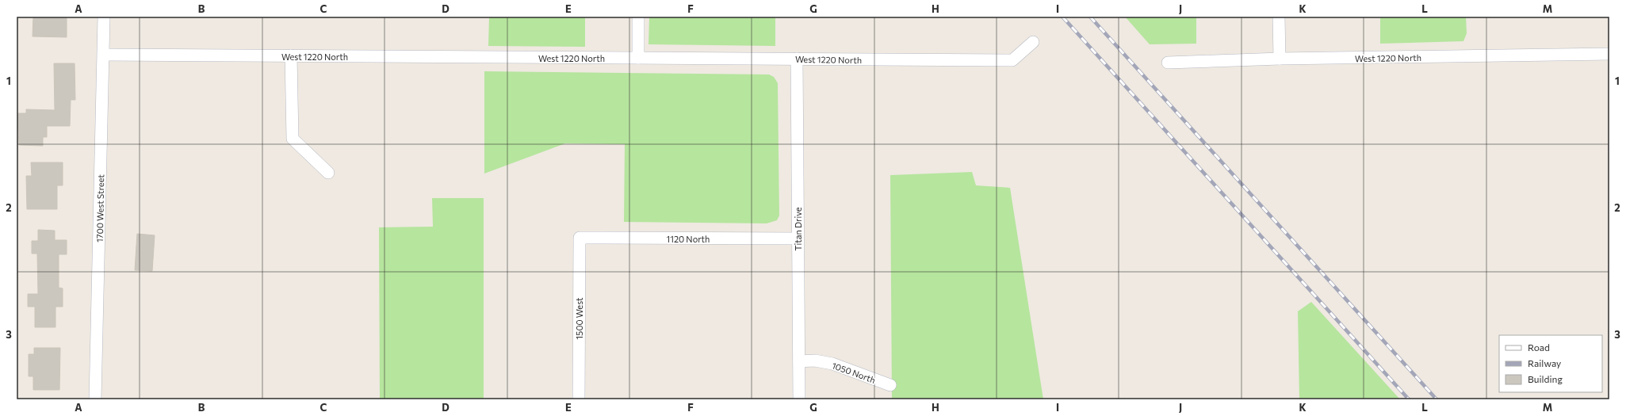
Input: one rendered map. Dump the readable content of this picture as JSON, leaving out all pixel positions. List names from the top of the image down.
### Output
{
  "streets": {
    "street": [
      "West 1220 North",
      "1700 West Street",
      "Titan Drive",
      "1120 North",
      "1500 West",
      "1050 North"
    ]
  },
  "crossings": [
    ["West 1220 North", "1700 West Street"],
    ["West 1220 North", "Titan Drive"],
    ["Titan Drive", "1120 North"],
    ["Titan Drive", "1050 North"],
    ["1120 North", "1500 West"]
  ],
  "legend": ["Road", "Railway", "Building"],
  "grid": {
    "columns": [
      "A",
      "B",
      "C",
      "D",
      "E",
      "F",
      "G",
      "H",
      "I",
      "J",
      "K",
      "L",
      "M"
    ],
    "rows": ["1", "2", "3"]
  }
}
